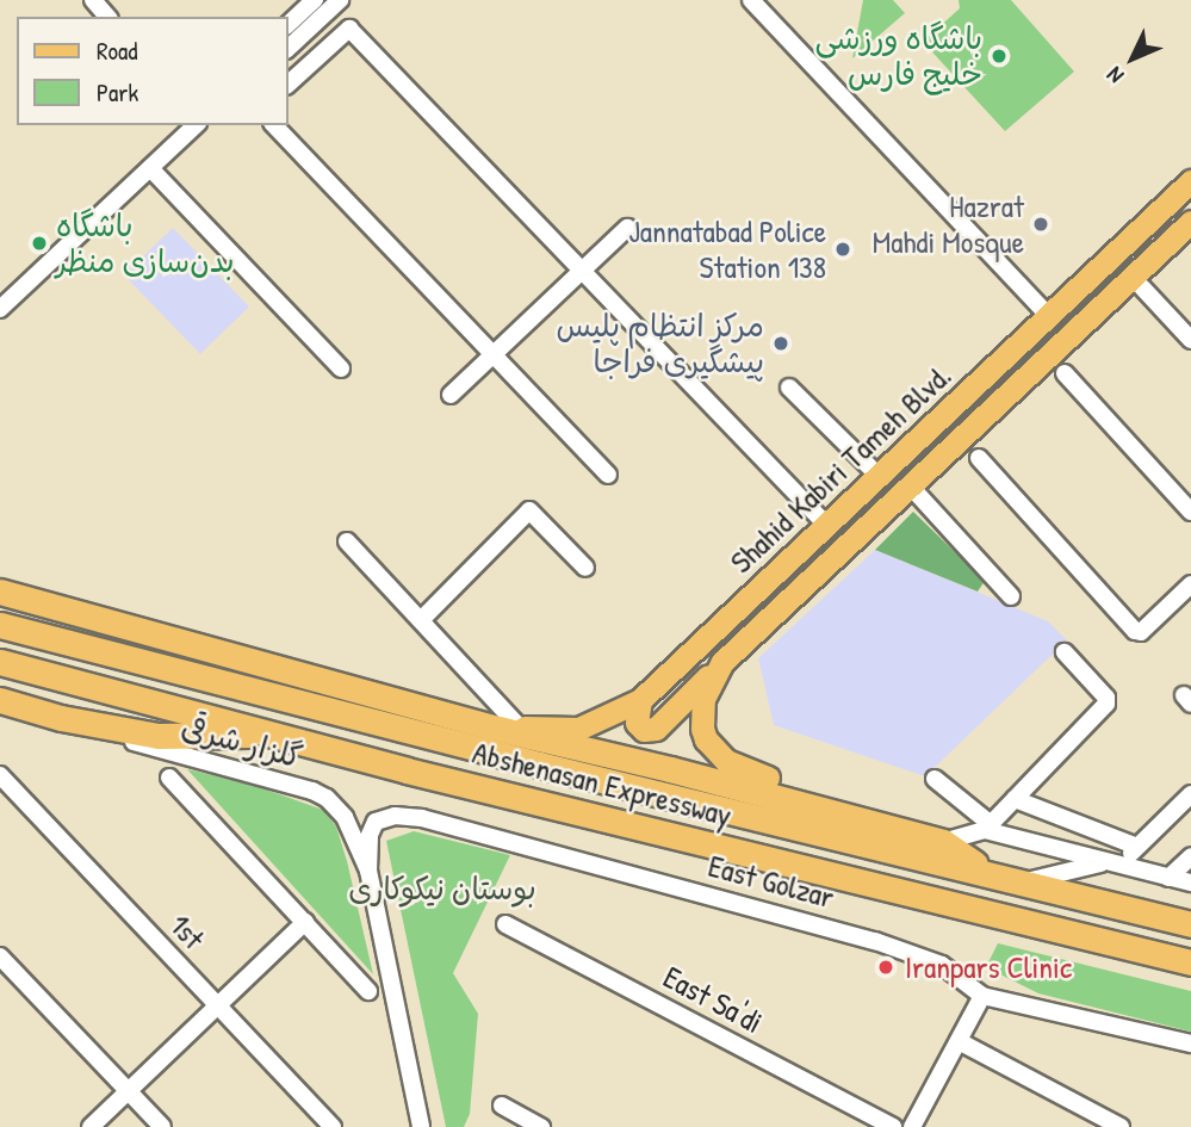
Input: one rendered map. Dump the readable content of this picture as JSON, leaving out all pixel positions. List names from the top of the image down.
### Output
{
  "streets": {
    "highway": ["Abshenasan Expressway"],
    "main road": ["Shahid Kabiri Tameh Blvd."],
    "street": [
      "گلزار شرقی",
      "East Golzar",
      "1st",
      "East Sa'di"
    ]
  },
  "crossings": [
    ["گلزار شرقی", "East Golzar"]
  ],
  "parks": ["بوستان نیکوکاری"],
  "places": [
    "باشگاه ورزشی خلیج فارس",
    "Hazrat Mahdi Mosque",
    "باشگاه بدن‌سازی منظر",
    "Jannatabad Police Station 138",
    "مرکز انتظام پلیس پیشگیری فراجا",
    "Iranpars Clinic"
  ],
  "legend": ["Road", "Park"],
  "north": "bottom left"
}
